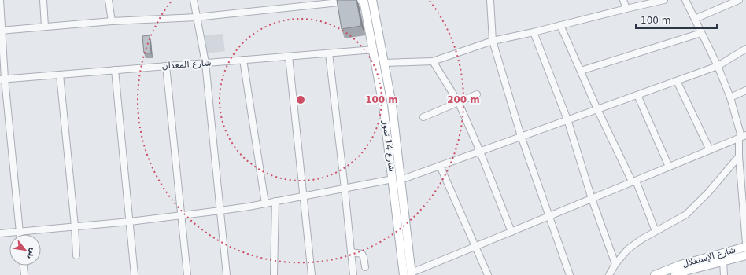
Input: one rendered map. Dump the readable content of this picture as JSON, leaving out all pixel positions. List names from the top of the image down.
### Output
{
  "streets": {
    "main road": ["شارع 14 تموز", "شارع الإستقلال"],
    "street": ["شارع المعدان"]
  },
  "crossings": [
    ["شارع المعدان", "شارع 14 تموز"]
  ],
  "scale_bar": "100 m",
  "north": "bottom right",
  "rings": ["100 m", "200 m"]
}
